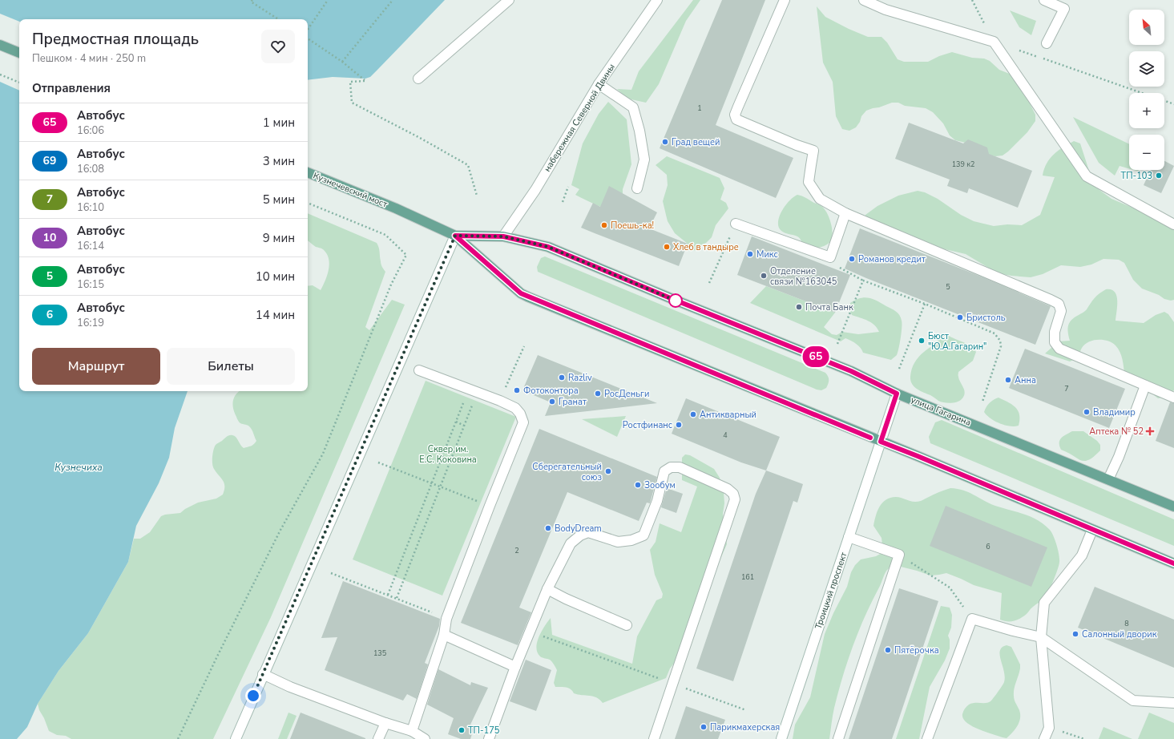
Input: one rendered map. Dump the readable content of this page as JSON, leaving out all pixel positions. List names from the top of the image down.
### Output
{
  "streets": {
    "main road": ["Кузнечевский мост", "улица Гагарина"],
    "street": ["набережная Северной Двины", "Троицкий проспект"]
  },
  "crossings": [
    ["набережная Северной Двины", "улица Гагарина"],
    ["Кузнечевский мост", "улица Гагарина"],
    ["улица Гагарина", "Троицкий проспект"]
  ],
  "water": ["Кузнечиха"],
  "parks": ["Сквер им. Е.С. Коковина"],
  "places": {
    "other": [
      "Град вещей",
      "ТП-103",
      "Поешь-ка!",
      "Хлеб в тандыре",
      "Микс",
      "Романов кредит",
      "Отделение связи №163045",
      "Почта Банк",
      "Бристоль",
      "Бюст \"Ю.А.Гагарин\"",
      "Razliv",
      "Анна",
      "Фотоконтора",
      "РосДеньги",
      "Гранат",
      "Владимир",
      "Антикварный",
      "Ростфинанс",
      "Сберегательный союз",
      "Зообум",
      "BodyDream",
      "Салонный дворик",
      "Пятёрочка",
      "Парикмахерская",
      "ТП-175"
    ],
    "health": ["Аптека № 52"]
  },
  "lines": ["bus line 65"],
  "house_numbers": [
    "1",
    "139 к2",
    "5",
    "7",
    "4",
    "6",
    "2",
    "161",
    "8",
    "135"
  ],
  "north": "top left",
  "page": {
    "on_map": "65",
    "map_buttons": ["+", "−"],
    "heading": [
      ["Предмостная площадь", "Пешком · 4 мин · 250 m"],
      "Отправления"
    ],
    "list": [
      {
        "mark": "65",
        "name": "Автобус",
        "note": "16:06",
        "value": "1 мин"
      },
      {
        "mark": "69",
        "name": "Автобус",
        "note": "16:08",
        "value": "3 мин"
      },
      {
        "mark": "7",
        "name": "Автобус",
        "note": "16:10",
        "value": "5 мин"
      },
      {
        "mark": "10",
        "name": "Автобус",
        "note": "16:14",
        "value": "9 мин"
      },
      {
        "mark": "5",
        "name": "Автобус",
        "note": "16:15",
        "value": "10 мин"
      },
      {
        "mark": "6",
        "name": "Автобус",
        "note": "16:19",
        "value": "14 мин"
      }
    ],
    "buttons": ["Маршрут", "Билеты"]
  }
}
